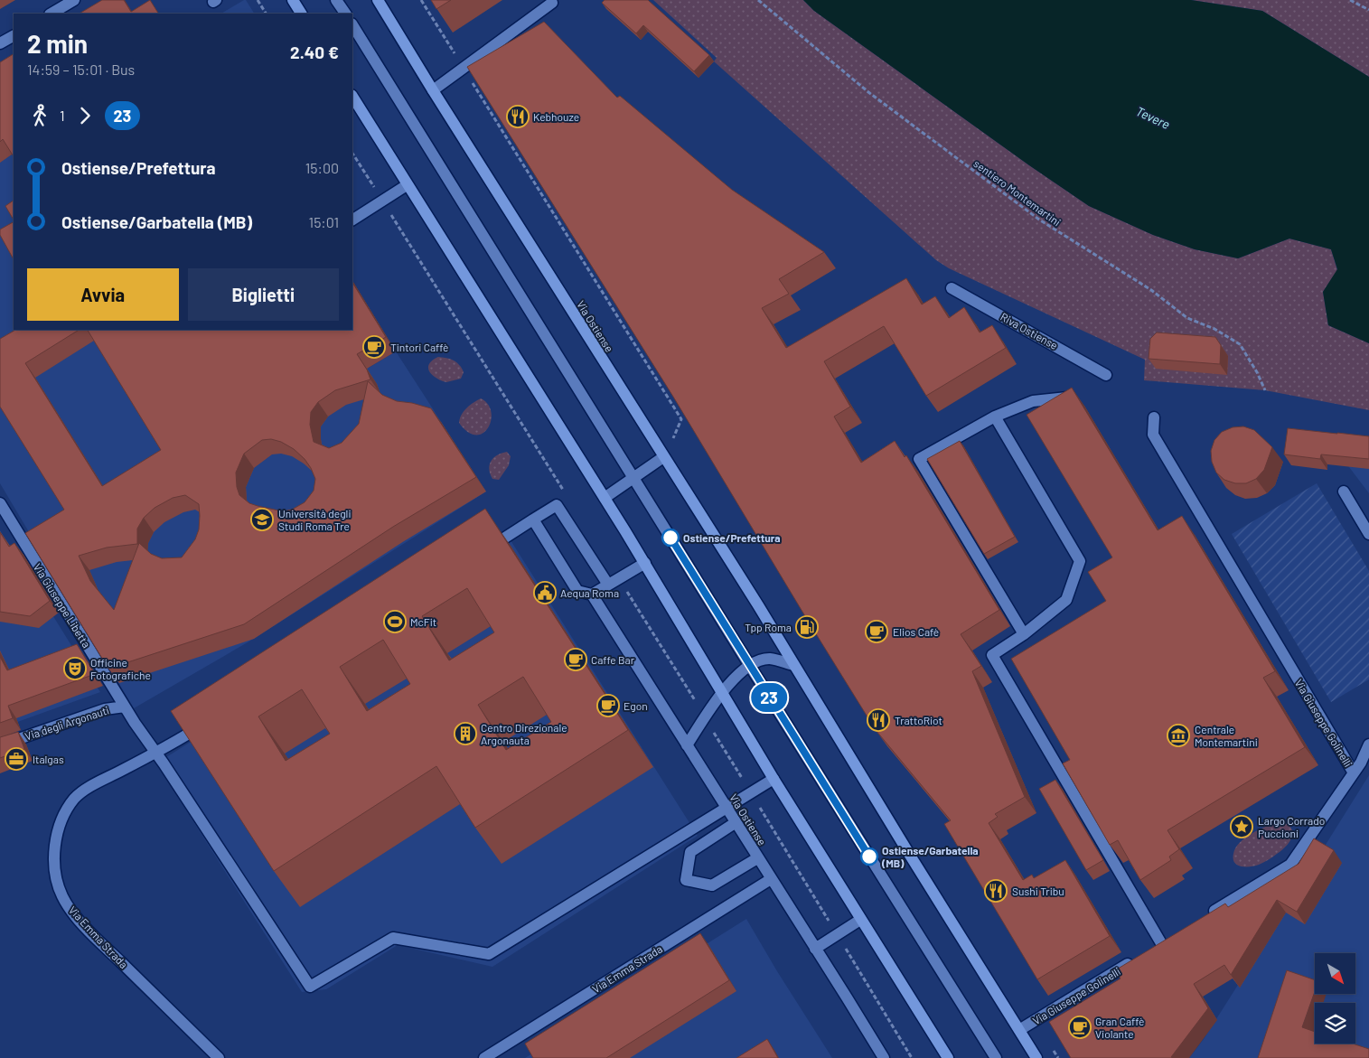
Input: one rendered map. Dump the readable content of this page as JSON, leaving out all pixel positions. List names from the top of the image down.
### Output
{
  "streets": {
    "main road": ["Via Ostiense"],
    "street": [
      "Riva Ostiense",
      "Via Giuseppe Libetta",
      "Via degli Argonauti",
      "Via Giuseppe Golinelli",
      "Via Emma Strada"
    ],
    "path": ["sentiero Montemartini"]
  },
  "crossings": [
    ["Via Ostiense", "Via degli Argonauti"],
    ["Via Ostiense", "Via Giuseppe Golinelli"],
    ["Via Ostiense", "Via Emma Strada"],
    ["Via Giuseppe Libetta", "Via degli Argonauti"],
    ["Via degli Argonauti", "Via Emma Strada"]
  ],
  "water": ["Tevere"],
  "places": {
    "restaurant": ["Kebhouze", "TrattoRiot", "Sushi Tribu"],
    "cafe": [
      "Tintori Caffè",
      "Elios Cafè",
      "Caffe Bar",
      "Egon",
      "Gran Caffè Violante"
    ],
    "school or university": ["Università degli Studi Roma Tre"],
    "other": ["Ostiense/Prefettura", "Ostiense/Garbatella (MB)"],
    "public building": ["Aequa Roma"],
    "sports": ["McFit"],
    "fuel station": ["Tpp Roma"],
    "theatre": ["Officine Fotografiche"],
    "building": ["Centro Direzionale Argonauta"],
    "museum": ["Centrale Montemartini"],
    "office": ["Italgas"],
    "place": ["Largo Corrado Puccioni"]
  },
  "lines": ["bus line 23"],
  "north": "bottom right",
  "page": {
    "on_map": "23",
    "heading": ["2 min", "14:59 – 15:01 · Bus", "2.40 €"],
    "legs": ["1", "23"],
    "list": [
      {
        "name": "Ostiense/Prefettura",
        "value": "15:00"
      },
      {
        "name": "Ostiense/Garbatella (MB)",
        "value": "15:01"
      }
    ],
    "buttons": ["Avvia", "Biglietti"]
  }
}
